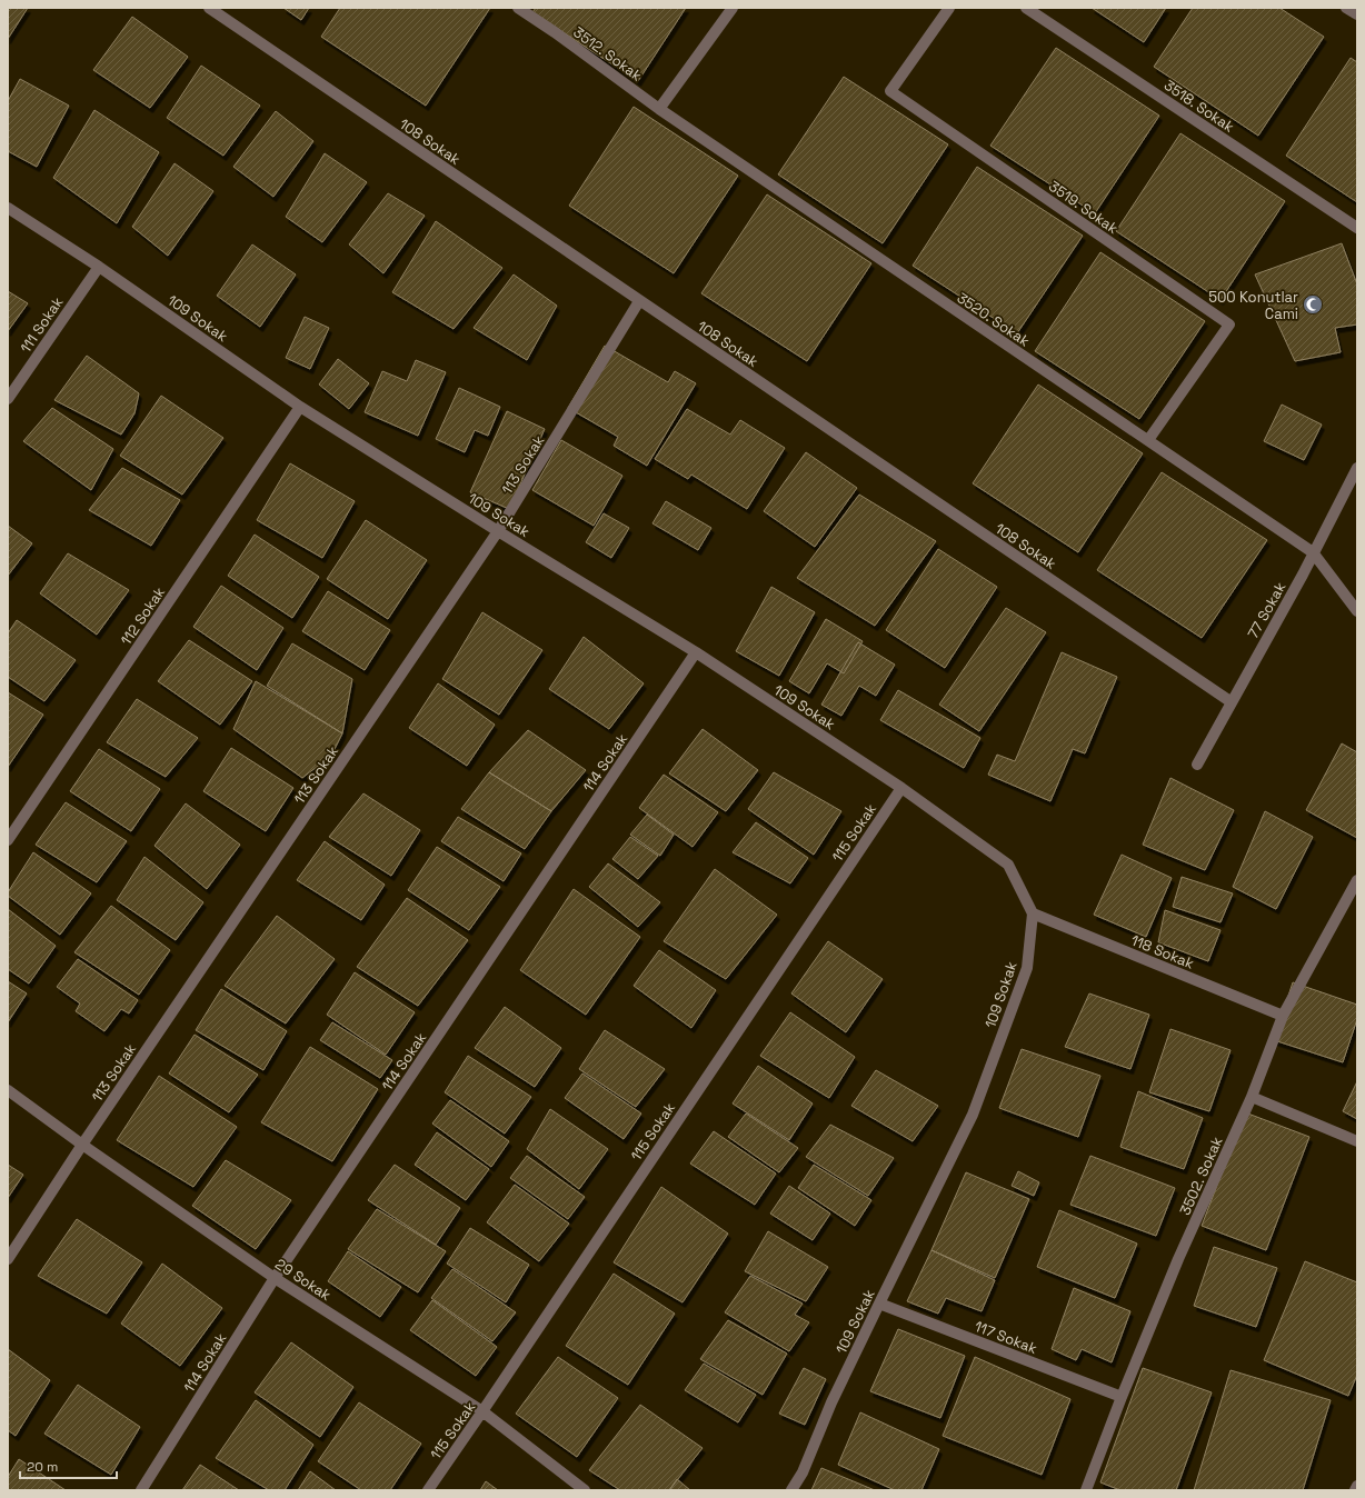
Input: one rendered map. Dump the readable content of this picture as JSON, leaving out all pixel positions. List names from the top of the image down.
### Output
{
  "streets": {
    "street": [
      "3512. Sokak",
      "3518. Sokak",
      "108 Sokak",
      "3519. Sokak",
      "109 Sokak",
      "3520. Sokak",
      "111 Sokak",
      "113 Sokak",
      "77 Sokak",
      "112 Sokak",
      "114 Sokak",
      "115 Sokak",
      "118 Sokak",
      "3502. Sokak",
      "29 Sokak",
      "117 Sokak"
    ]
  },
  "crossings": [
    ["3512. Sokak", "3520. Sokak"],
    ["108 Sokak", "113 Sokak"],
    ["108 Sokak", "77 Sokak"],
    ["3519. Sokak", "3520. Sokak"],
    ["109 Sokak", "111 Sokak"],
    ["109 Sokak", "113 Sokak"],
    ["109 Sokak", "112 Sokak"],
    ["109 Sokak", "114 Sokak"],
    ["109 Sokak", "115 Sokak"],
    ["109 Sokak", "118 Sokak"],
    ["109 Sokak", "117 Sokak"],
    ["3520. Sokak", "77 Sokak"],
    ["113 Sokak", "29 Sokak"],
    ["114 Sokak", "29 Sokak"],
    ["115 Sokak", "29 Sokak"],
    ["118 Sokak", "3502. Sokak"],
    ["3502. Sokak", "117 Sokak"]
  ],
  "places": {
    "mosque": ["500 Konutlar Cami"]
  },
  "scale_bar": "20 m"
}
